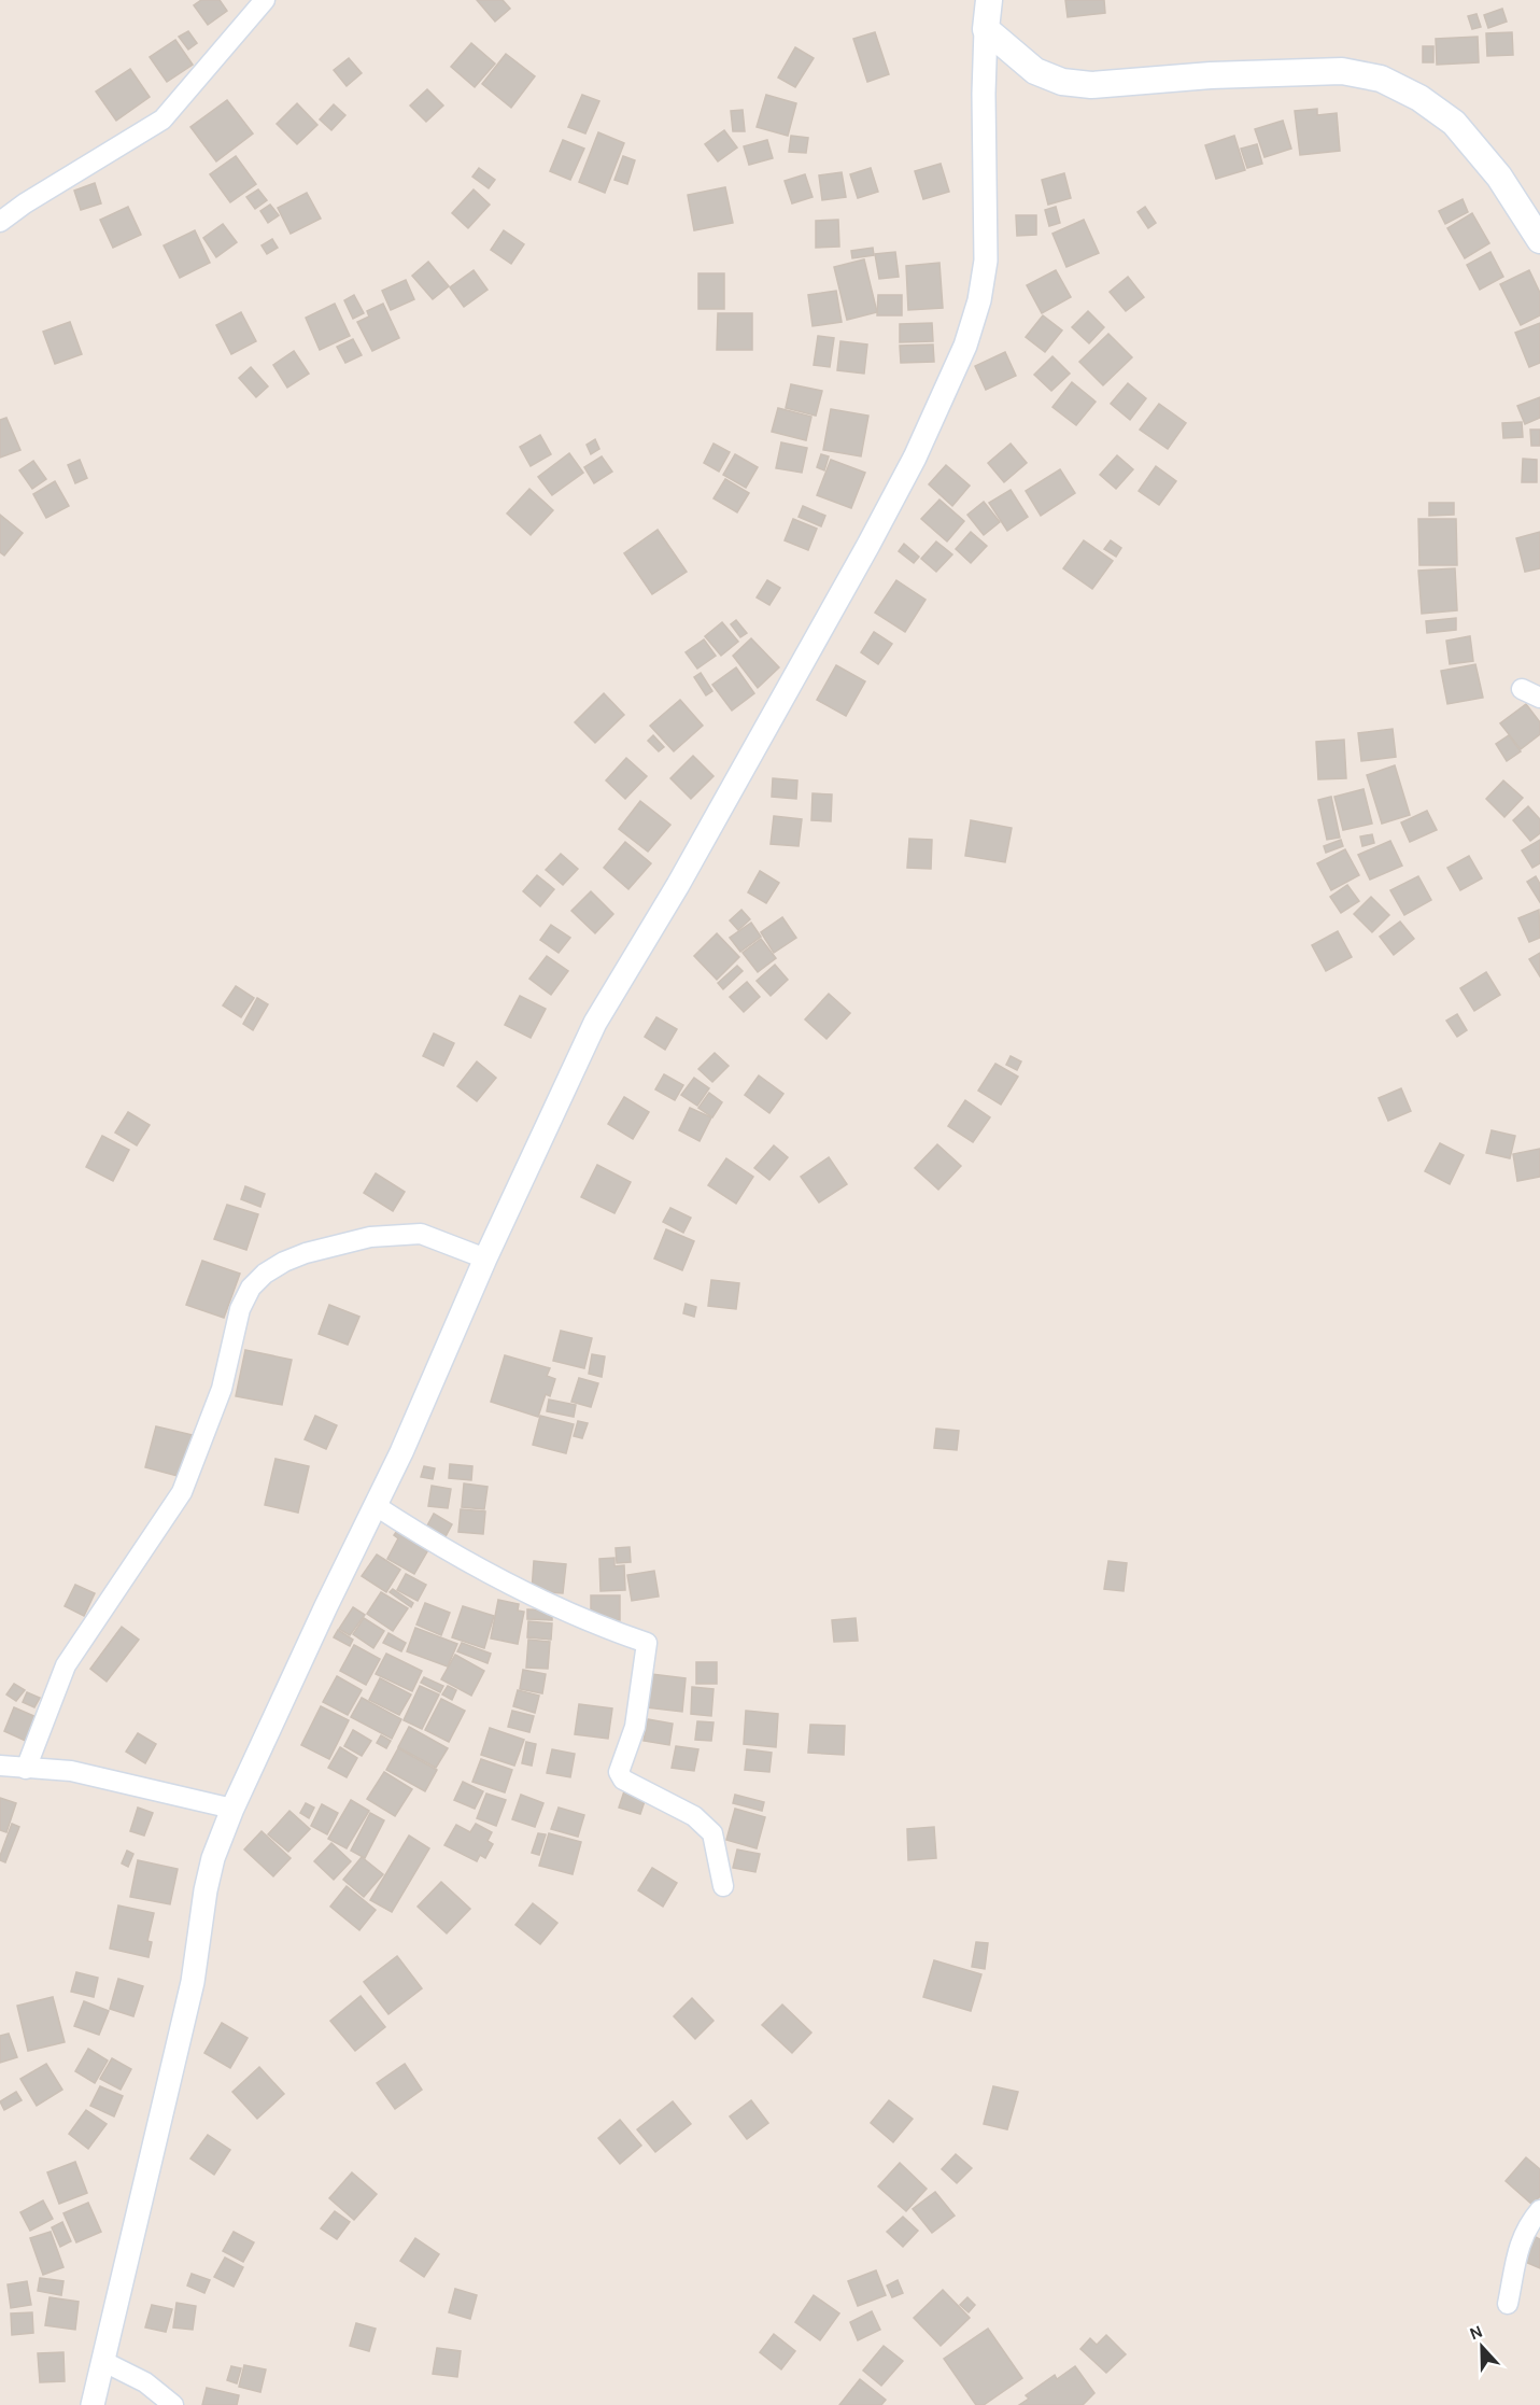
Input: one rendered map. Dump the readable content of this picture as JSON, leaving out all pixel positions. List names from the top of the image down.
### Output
{
  "north": "top"
}
